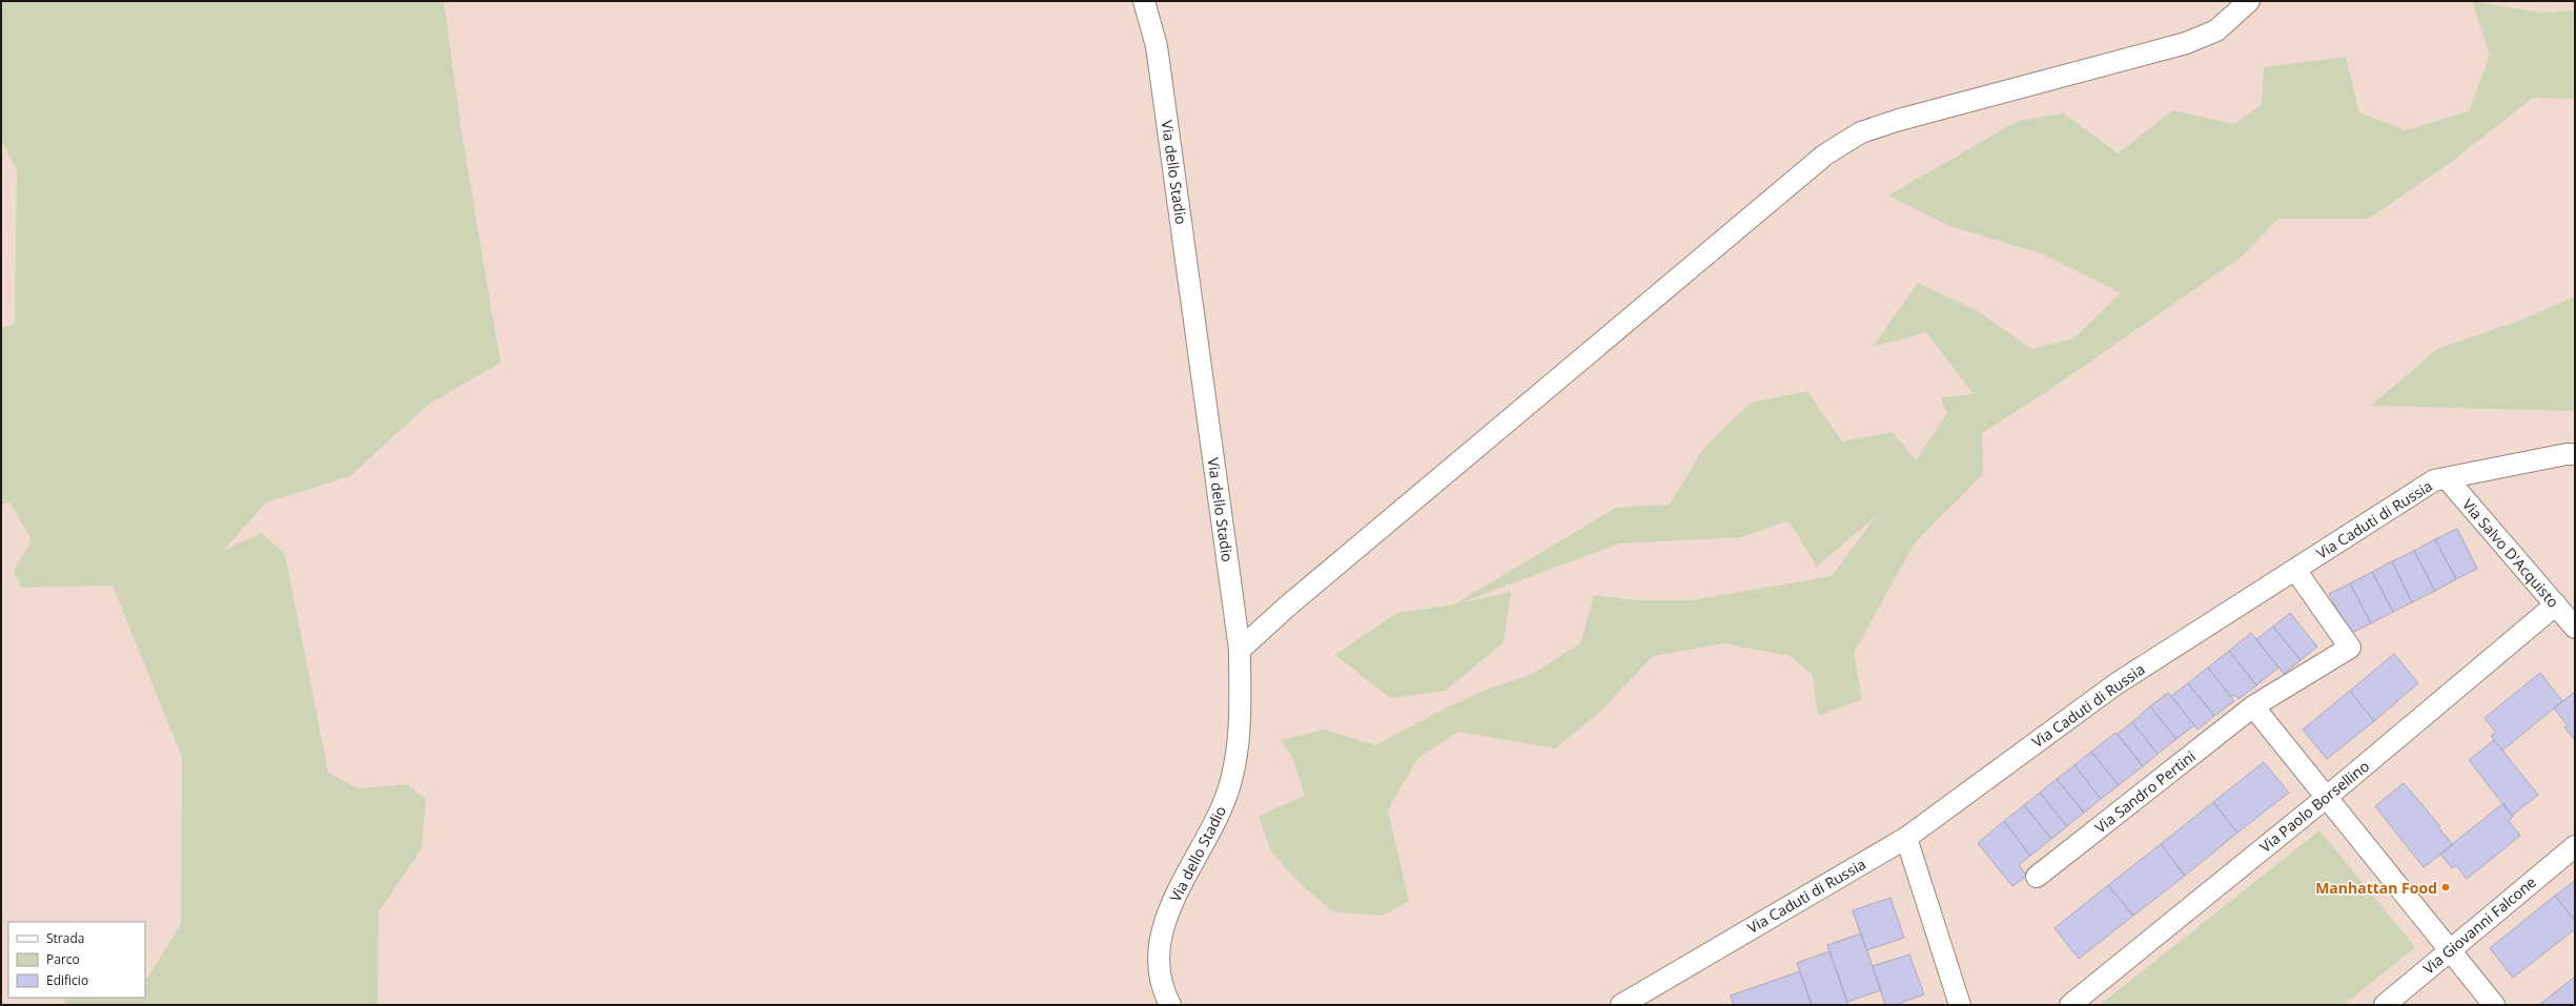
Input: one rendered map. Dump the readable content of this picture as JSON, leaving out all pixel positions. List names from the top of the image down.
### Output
{
  "streets": {
    "street": [
      "Via dello Stadio",
      "Via Caduti di Russia",
      "Via Salvo D'Acquisto",
      "Via Sandro Pertini",
      "Via Paolo Borsellino",
      "Via Giovanni Falcone"
    ]
  },
  "crossings": [
    ["Via Caduti di Russia", "Via Salvo D'Acquisto"],
    ["Via Caduti di Russia", "Via Sandro Pertini"],
    ["Via Salvo D'Acquisto", "Via Paolo Borsellino"]
  ],
  "places": ["Manhattan Food"],
  "legend": ["Strada", "Parco", "Edificio"]
}
